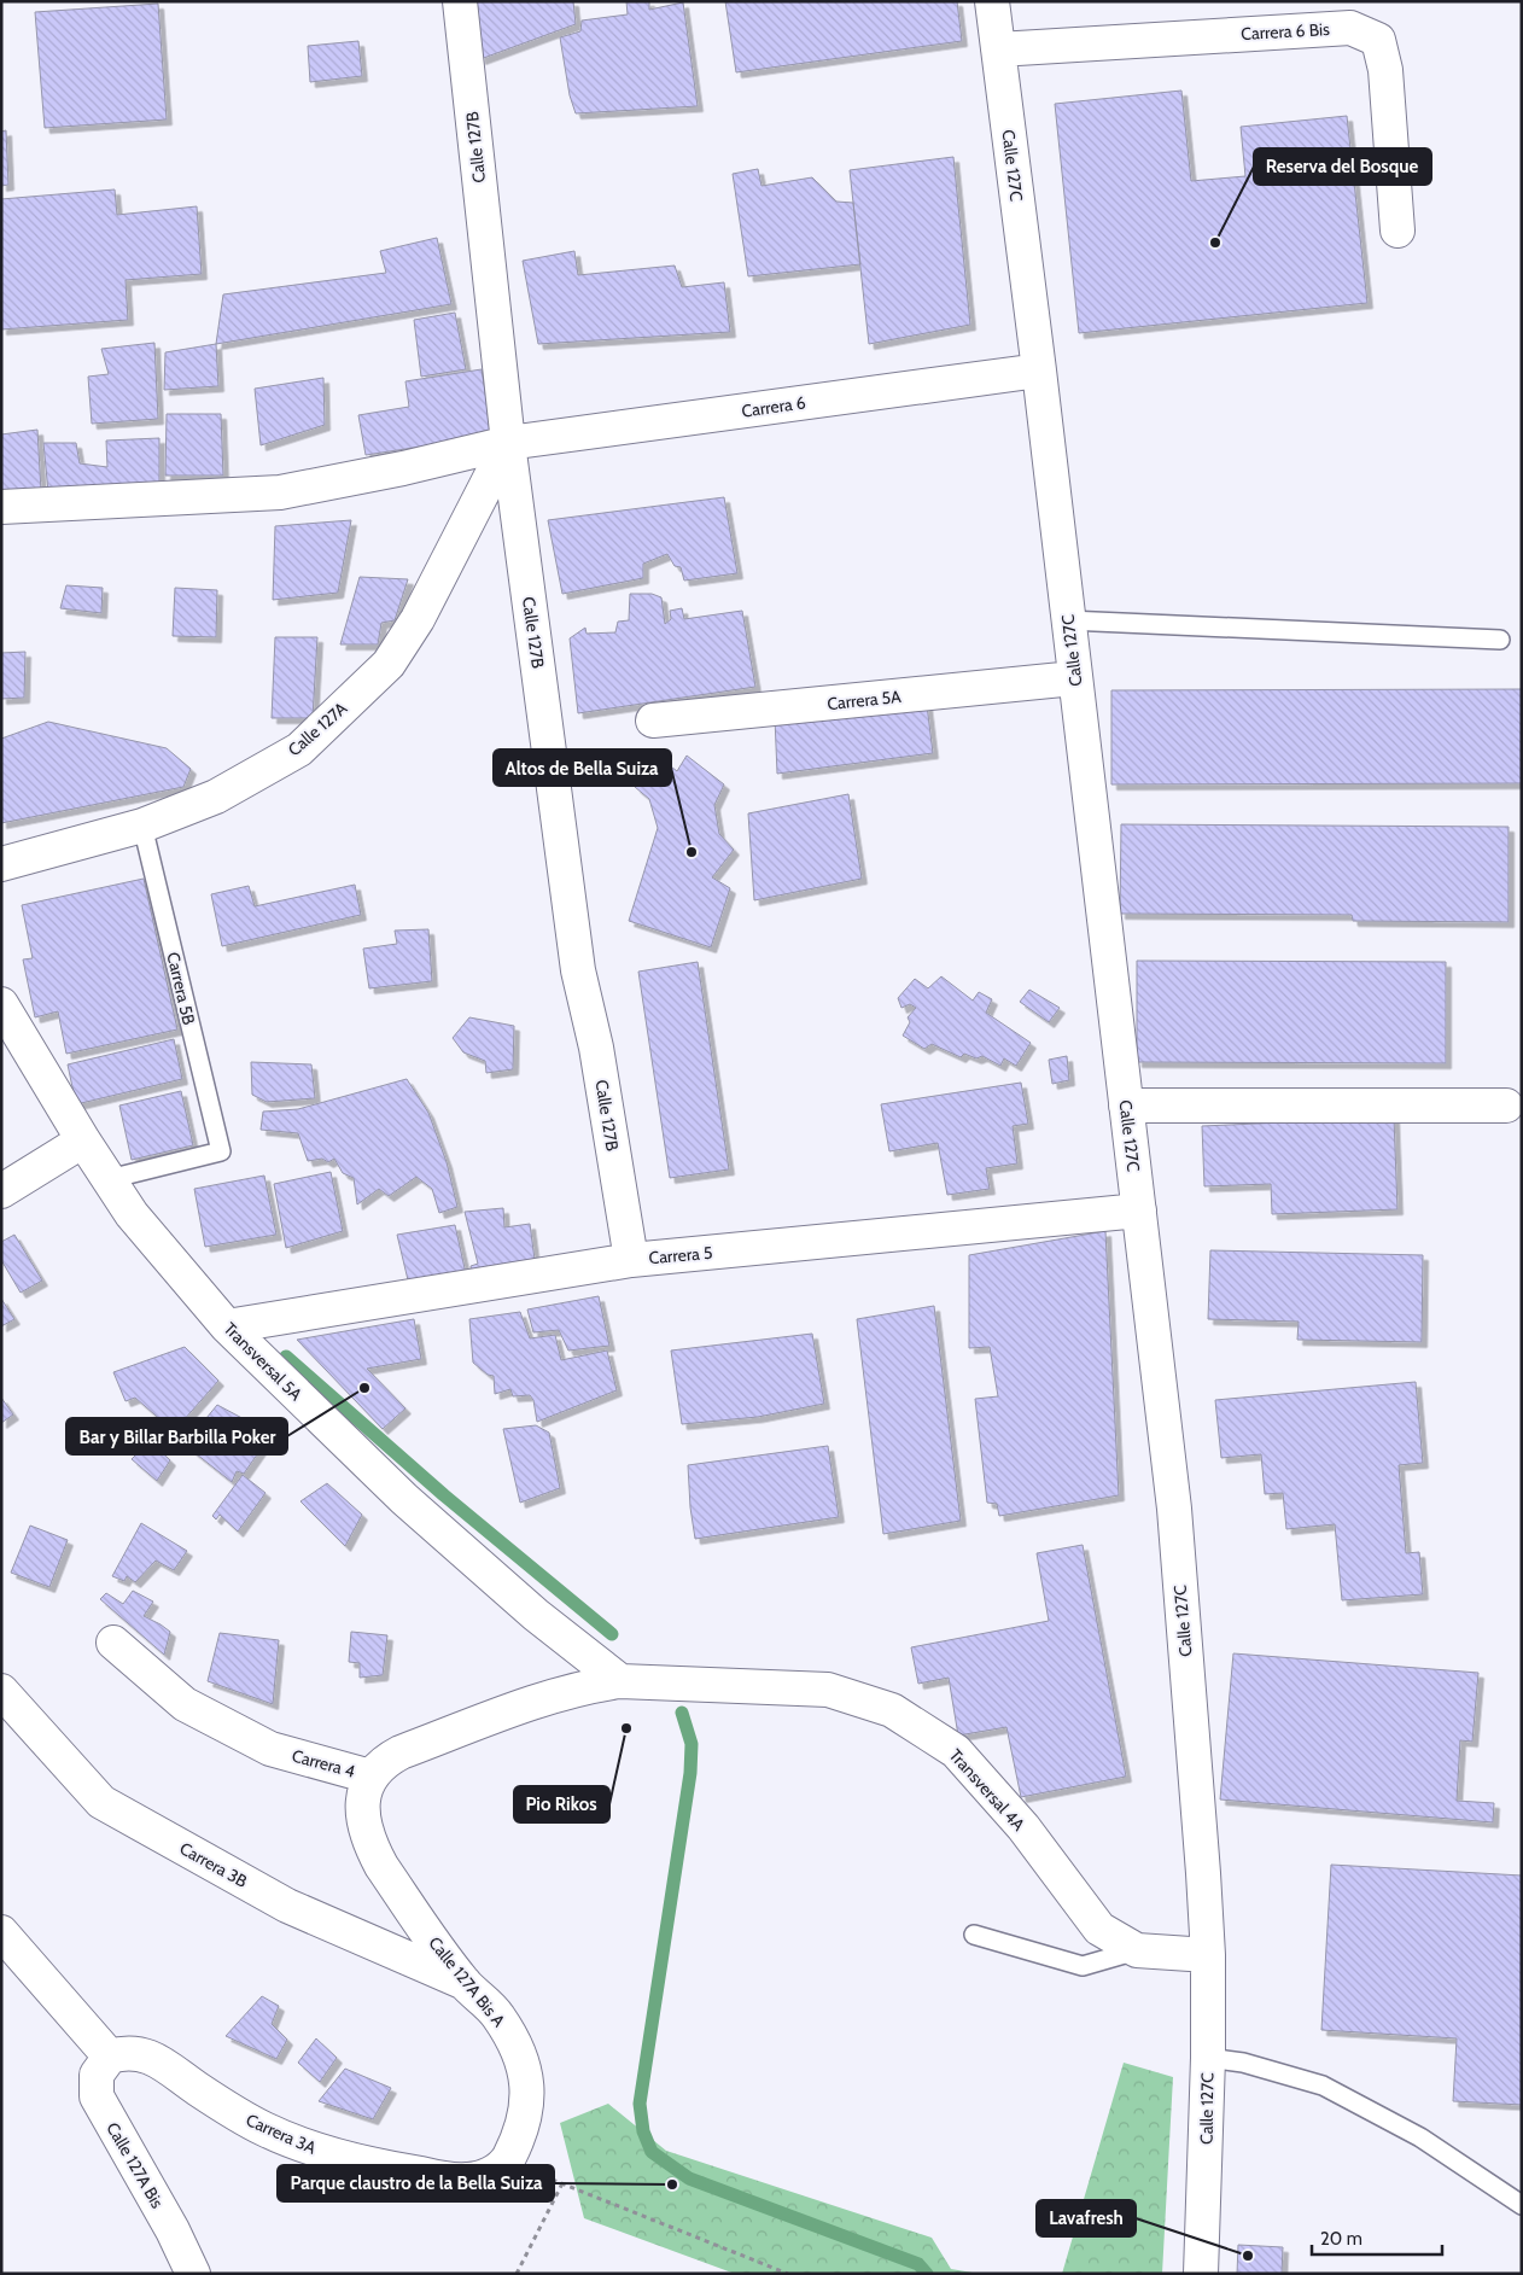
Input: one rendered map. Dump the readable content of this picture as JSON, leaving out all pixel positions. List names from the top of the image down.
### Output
{
  "streets": {
    "street": [
      "Carrera 6 Bis",
      "Calle 127B",
      "Calle 127C",
      "Carrera 6",
      "Carrera 5A",
      "Calle 127A",
      "Carrera 5",
      "Transversal 5A",
      "Carrera 4",
      "Transversal 4A",
      "Carrera 3B",
      "Calle 127A Bis A",
      "Carrera 3A",
      "Calle 127A Bis"
    ],
    "lane": ["Carrera 5B"]
  },
  "crossings": [
    ["Carrera 6 Bis", "Calle 127C"],
    ["Calle 127B", "Carrera 6"],
    ["Calle 127B", "Calle 127A"],
    ["Calle 127B", "Carrera 5"],
    ["Calle 127C", "Carrera 6"],
    ["Calle 127C", "Carrera 5A"],
    ["Calle 127C", "Carrera 5"],
    ["Calle 127C", "Transversal 4A"],
    ["Carrera 6", "Calle 127A"],
    ["Calle 127A", "Carrera 5B"],
    ["Carrera 5B", "Transversal 5A"],
    ["Carrera 5", "Transversal 5A"],
    ["Transversal 5A", "Carrera 4"],
    ["Transversal 5A", "Transversal 4A"],
    ["Carrera 4", "Transversal 4A"],
    ["Carrera 4", "Calle 127A Bis A"],
    ["Carrera 3B", "Calle 127A Bis A"],
    ["Calle 127A Bis A", "Carrera 3A"],
    ["Carrera 3A", "Calle 127A Bis"]
  ],
  "places": [
    "Reserva del Bosque",
    "Altos de Bella Suiza",
    "Bar y Billar Barbilla Poker",
    "Pio Rikos",
    "Parque claustro de la Bella Suiza",
    "Lavafresh"
  ],
  "scale_bar": "20 m"
}
